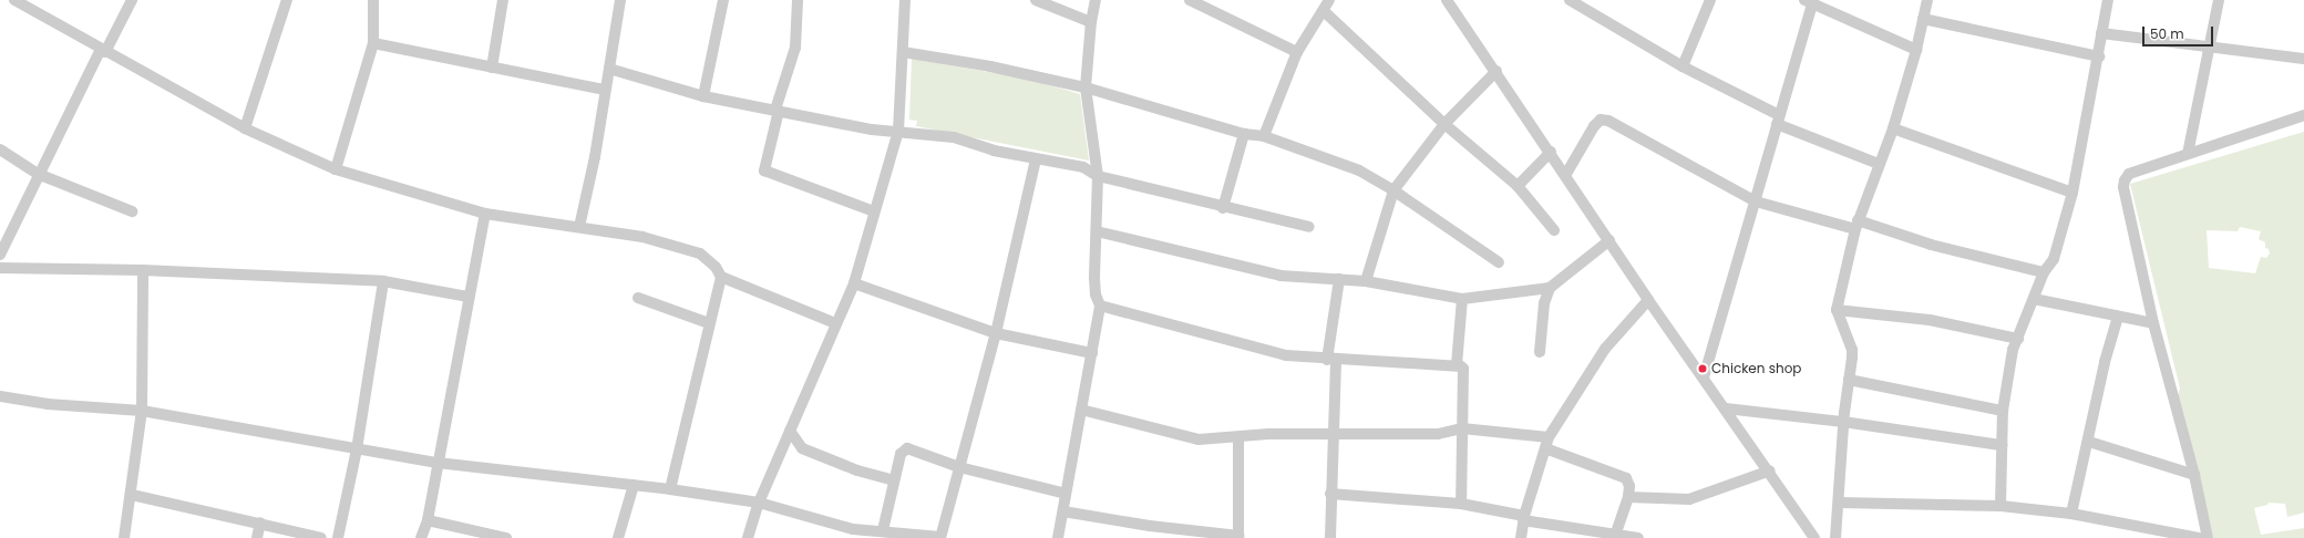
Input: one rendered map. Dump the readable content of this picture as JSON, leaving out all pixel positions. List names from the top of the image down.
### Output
{
  "places": ["Chicken shop"],
  "scale_bar": "50 m"
}
